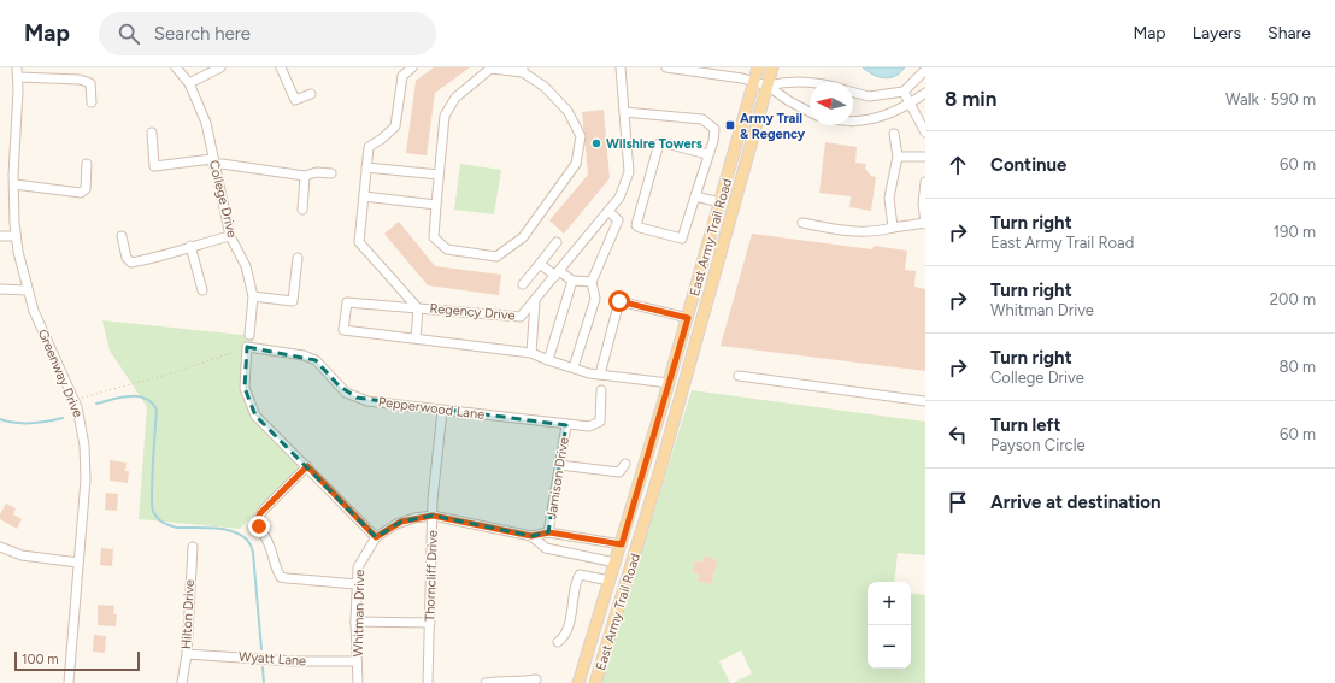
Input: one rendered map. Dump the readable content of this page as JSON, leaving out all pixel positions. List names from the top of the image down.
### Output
{
  "streets": {
    "main road": ["East Army Trail Road"],
    "street": [
      "College Drive",
      "Regency Drive",
      "Greenway Drive",
      "Pepperwood Lane",
      "Jamison Drive",
      "Thorncliff Drive",
      "Whitman Drive",
      "Hilton Drive",
      "Wyatt Lane"
    ]
  },
  "crossings": [
    ["East Army Trail Road", "Whitman Drive"],
    ["Pepperwood Lane", "Jamison Drive"],
    ["Pepperwood Lane", "Thorncliff Drive"],
    ["Jamison Drive", "Whitman Drive"],
    ["Thorncliff Drive", "Whitman Drive"],
    ["Whitman Drive", "Wyatt Lane"],
    ["Hilton Drive", "Wyatt Lane"]
  ],
  "places": {
    "transit": ["Army Trail & Regency"],
    "other": ["Wilshire Towers"]
  },
  "scale_bar": "100 m",
  "north": "left",
  "page": {
    "header": "Map",
    "search": "Search here",
    "nav": ["Map", "Layers", "Share"],
    "heading": ["8 min", "Walk · 590 m"],
    "list": [
      ["Continue", "60 m"],
      ["Turn right", "East Army Trail Road", "190 m"],
      ["Turn right", "Whitman Drive", "200 m"],
      ["Turn right", "College Drive", "80 m"],
      ["Turn left", "Payson Circle", "60 m"],
      "Arrive at destination"
    ],
    "map_buttons": ["+", "−"],
    "scale": "100 m"
  }
}
